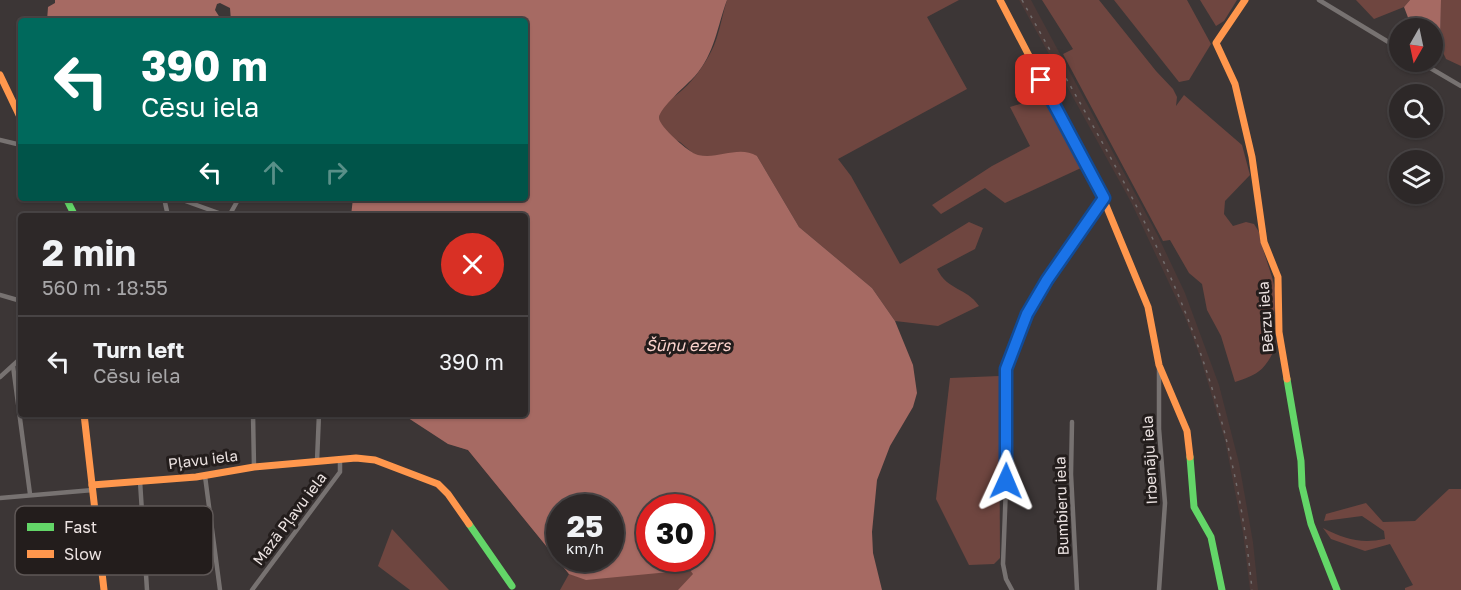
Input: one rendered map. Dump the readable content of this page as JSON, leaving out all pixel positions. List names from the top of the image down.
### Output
{
  "streets": {
    "street": [
      "Bērzu iela",
      "Pļavu iela",
      "Irbenāju iela",
      "Bumbieru iela",
      "Mazā Pļavu iela"
    ]
  },
  "crossings": [
    ["Pļavu iela", "Mazā Pļavu iela"]
  ],
  "water": ["Šūņu ezers"],
  "legend": ["Fast", "Slow"],
  "north": "bottom",
  "page": {
    "turn": ["390 m", "Cēsu iela"],
    "heading": ["2 min", "560 m · 18:55"],
    "list": [
      {
        "name": "Turn left",
        "note": "Cēsu iela",
        "value": "390 m"
      }
    ],
    "speed": "25 km/h",
    "limit": "30"
  }
}
